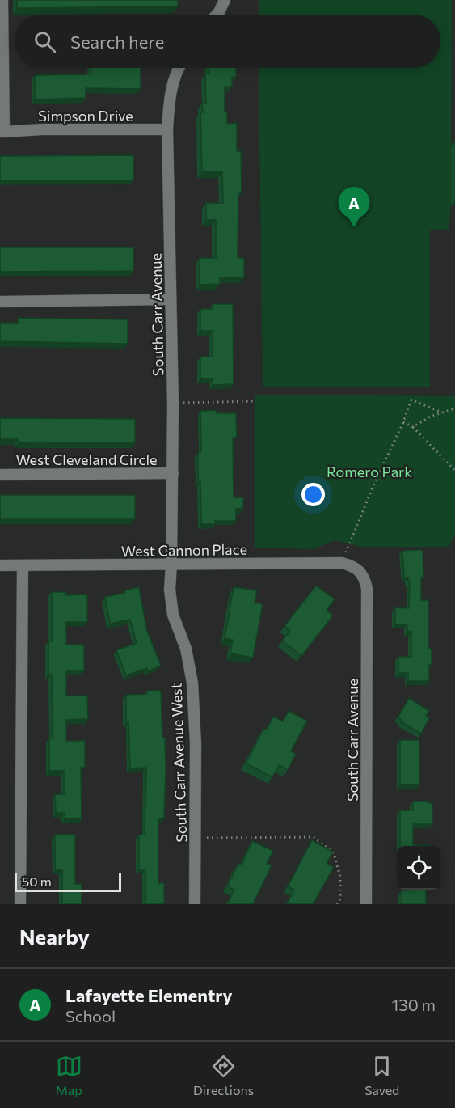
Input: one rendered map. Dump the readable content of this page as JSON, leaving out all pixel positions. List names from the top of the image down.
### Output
{
  "streets": {
    "street": [
      "Simpson Drive",
      "South Carr Avenue",
      "West Cleveland Circle",
      "West Cannon Place",
      "South Carr Avenue West"
    ]
  },
  "crossings": [
    ["Simpson Drive", "South Carr Avenue"],
    ["South Carr Avenue", "West Cleveland Circle"],
    ["South Carr Avenue", "West Cannon Place"],
    ["South Carr Avenue", "South Carr Avenue West"],
    ["West Cannon Place", "South Carr Avenue West"]
  ],
  "parks": ["Romero Park"],
  "scale_bar": "50 m",
  "page": {
    "search": "Search here",
    "pins": "A",
    "scale": "50 m",
    "heading": "Nearby",
    "list": [
      {
        "mark": "A",
        "name": "Lafayette Elementry",
        "note": "School",
        "value": "130 m"
      }
    ],
    "nav": ["Map", "Directions", "Saved"]
  }
}
